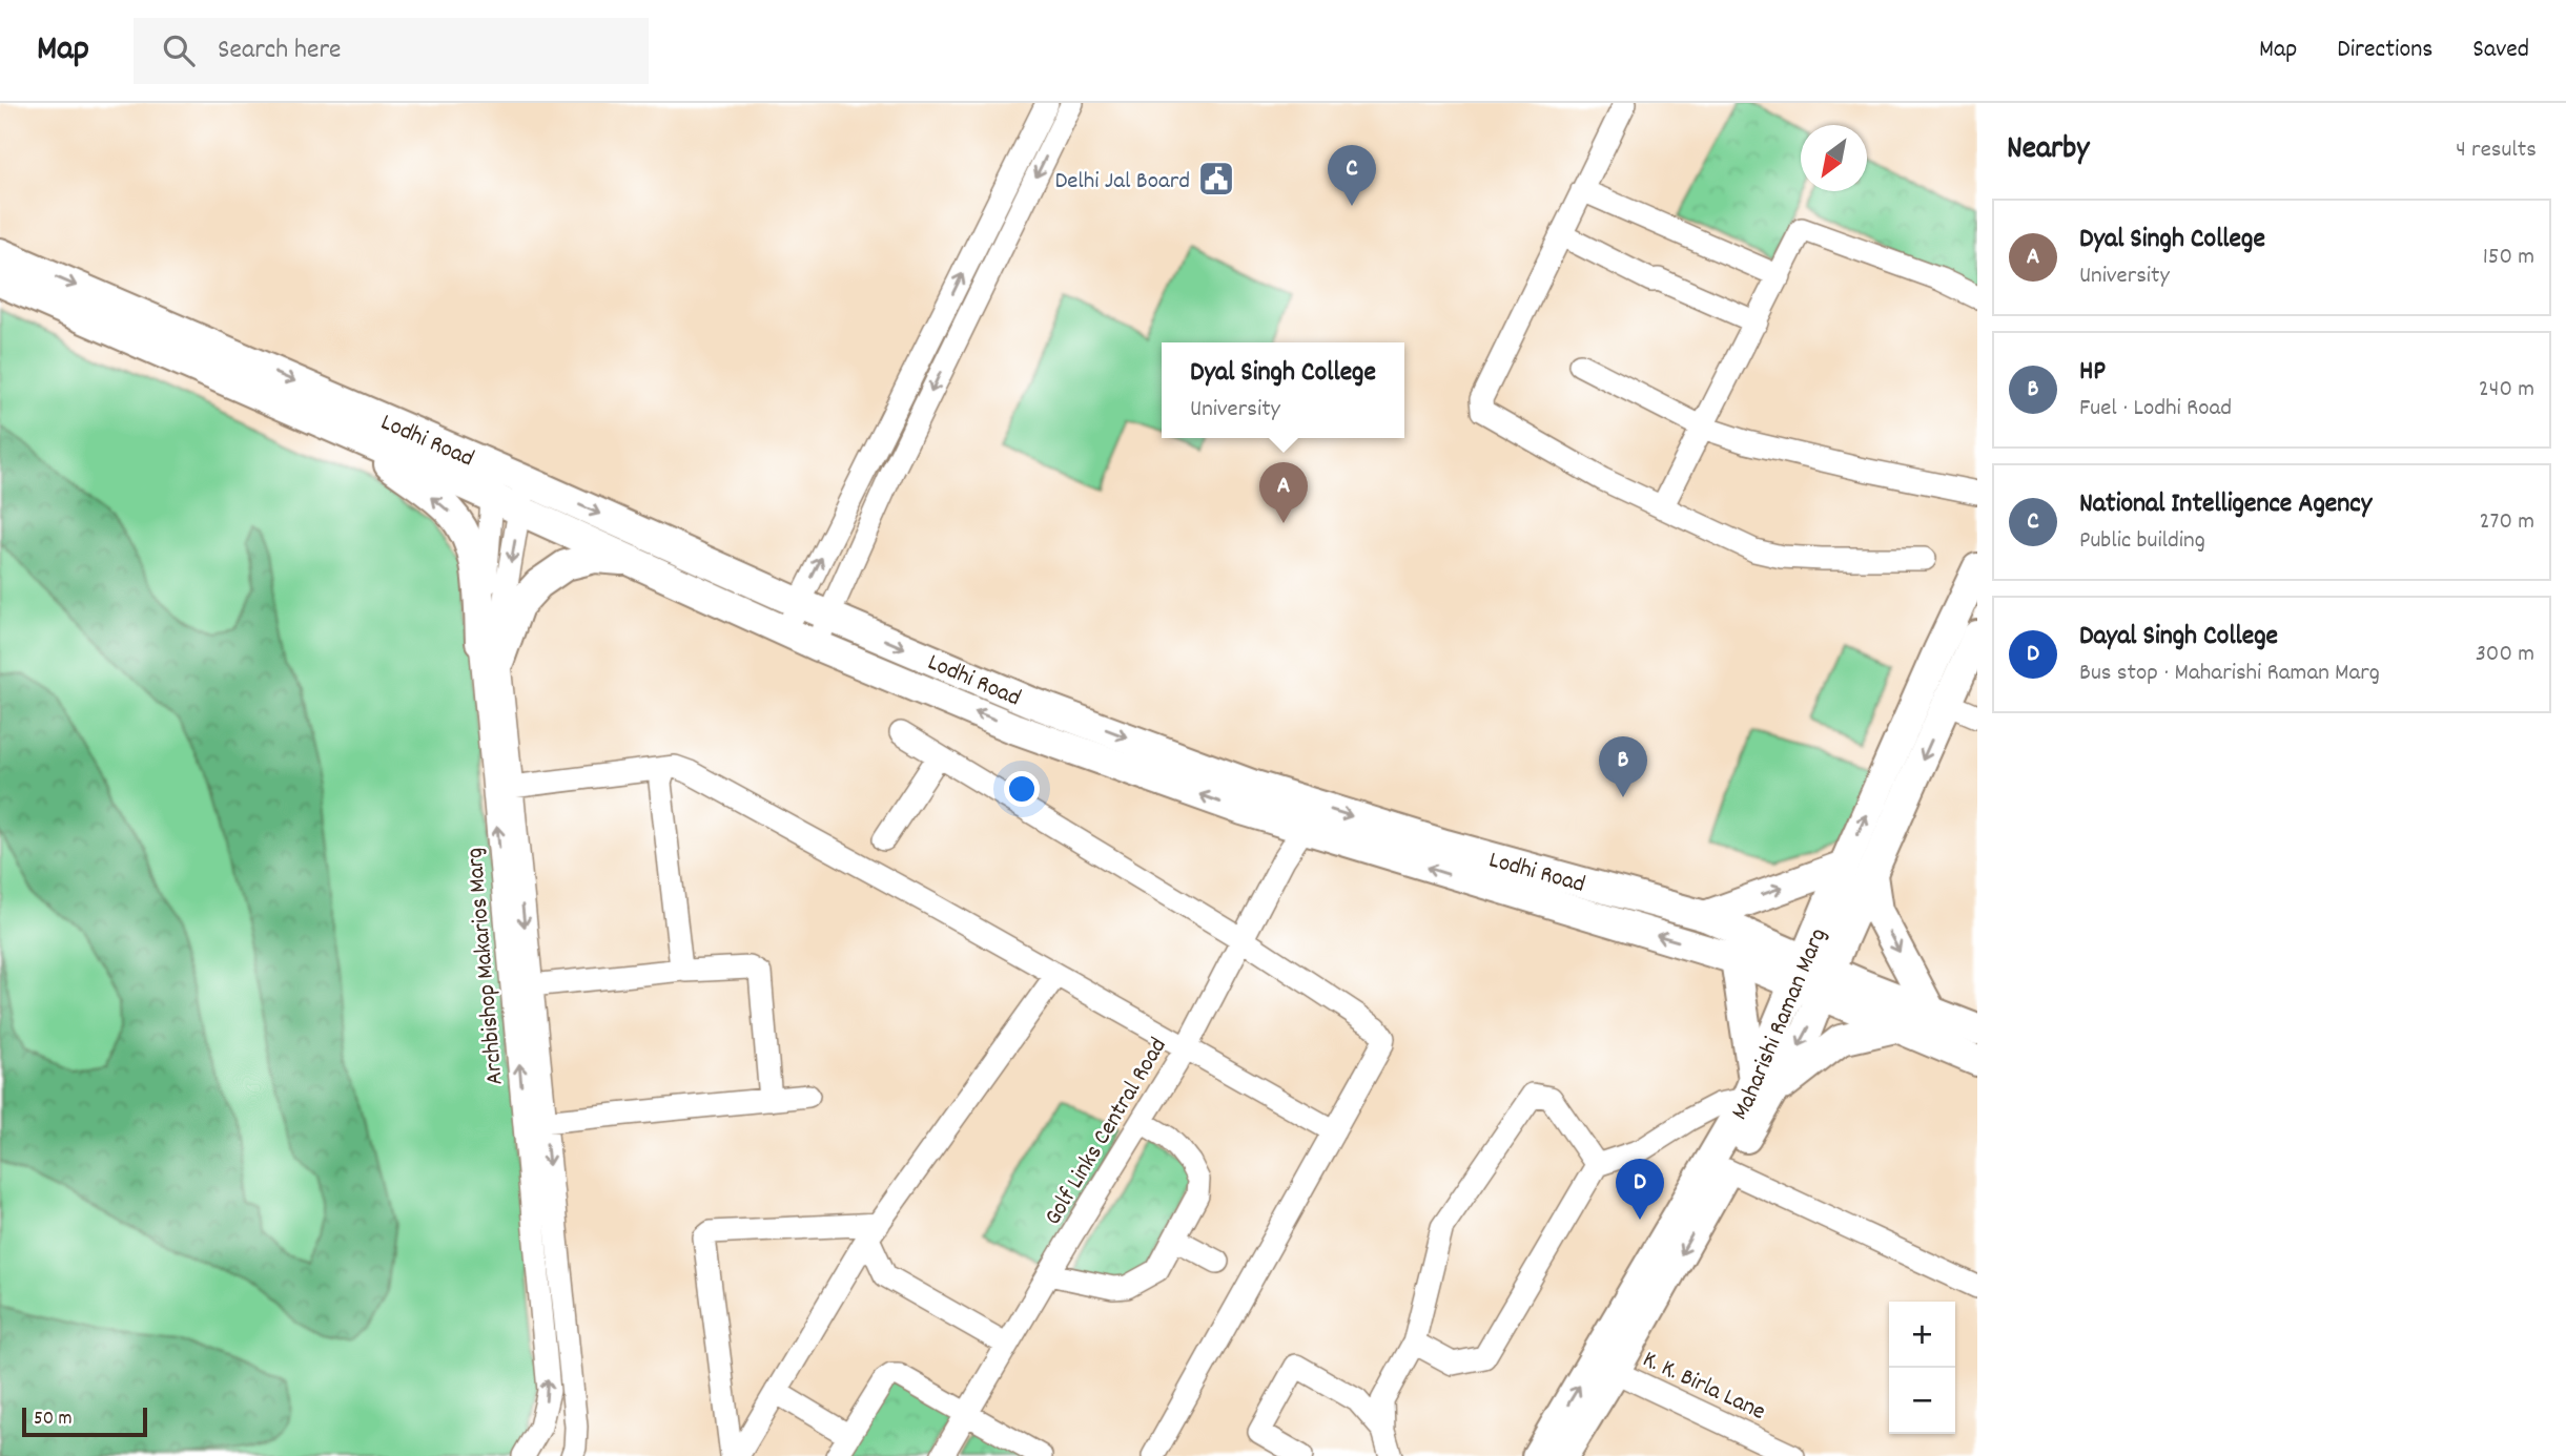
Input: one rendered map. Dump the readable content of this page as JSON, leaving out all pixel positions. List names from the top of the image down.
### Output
{
  "streets": {
    "main road": ["Lodhi Road", "Maharishi Raman Marg"],
    "street": ["Archbishop Makarios Marg", "Golf Links Central Road", "K. K. Birla Lane"]
  },
  "crossings": [
    ["Lodhi Road", "Archbishop Makarios Marg"],
    ["Lodhi Road", "Maharishi Raman Marg"],
    ["Lodhi Road", "Golf Links Central Road"],
    ["Maharishi Raman Marg", "K. K. Birla Lane"]
  ],
  "places": {
    "public building": ["Delhi Jal Board"]
  },
  "scale_bar": "50 m",
  "north": "bottom left",
  "page": {
    "header": "Map",
    "search": "Search here",
    "nav": ["Map", "Directions", "Saved"],
    "heading": ["Nearby", "4 results"],
    "pins": [
      "C",
      "A",
      "B",
      "D"
    ],
    "list": [
      {
        "mark": "A",
        "name": "Dyal Singh College",
        "note": "University",
        "value": "150 m"
      },
      {
        "mark": "B",
        "name": "HP",
        "note": "Fuel · Lodhi Road",
        "value": "240 m"
      },
      {
        "mark": "C",
        "name": "National Intelligence Agency",
        "note": "Public building",
        "value": "270 m"
      },
      {
        "mark": "D",
        "name": "Dayal Singh College",
        "note": "Bus stop · Maharishi Raman Marg",
        "value": "300 m"
      }
    ],
    "popup": ["Dyal Singh College", "University"],
    "map_buttons": ["+", "−"],
    "scale": "50 m"
  }
}
